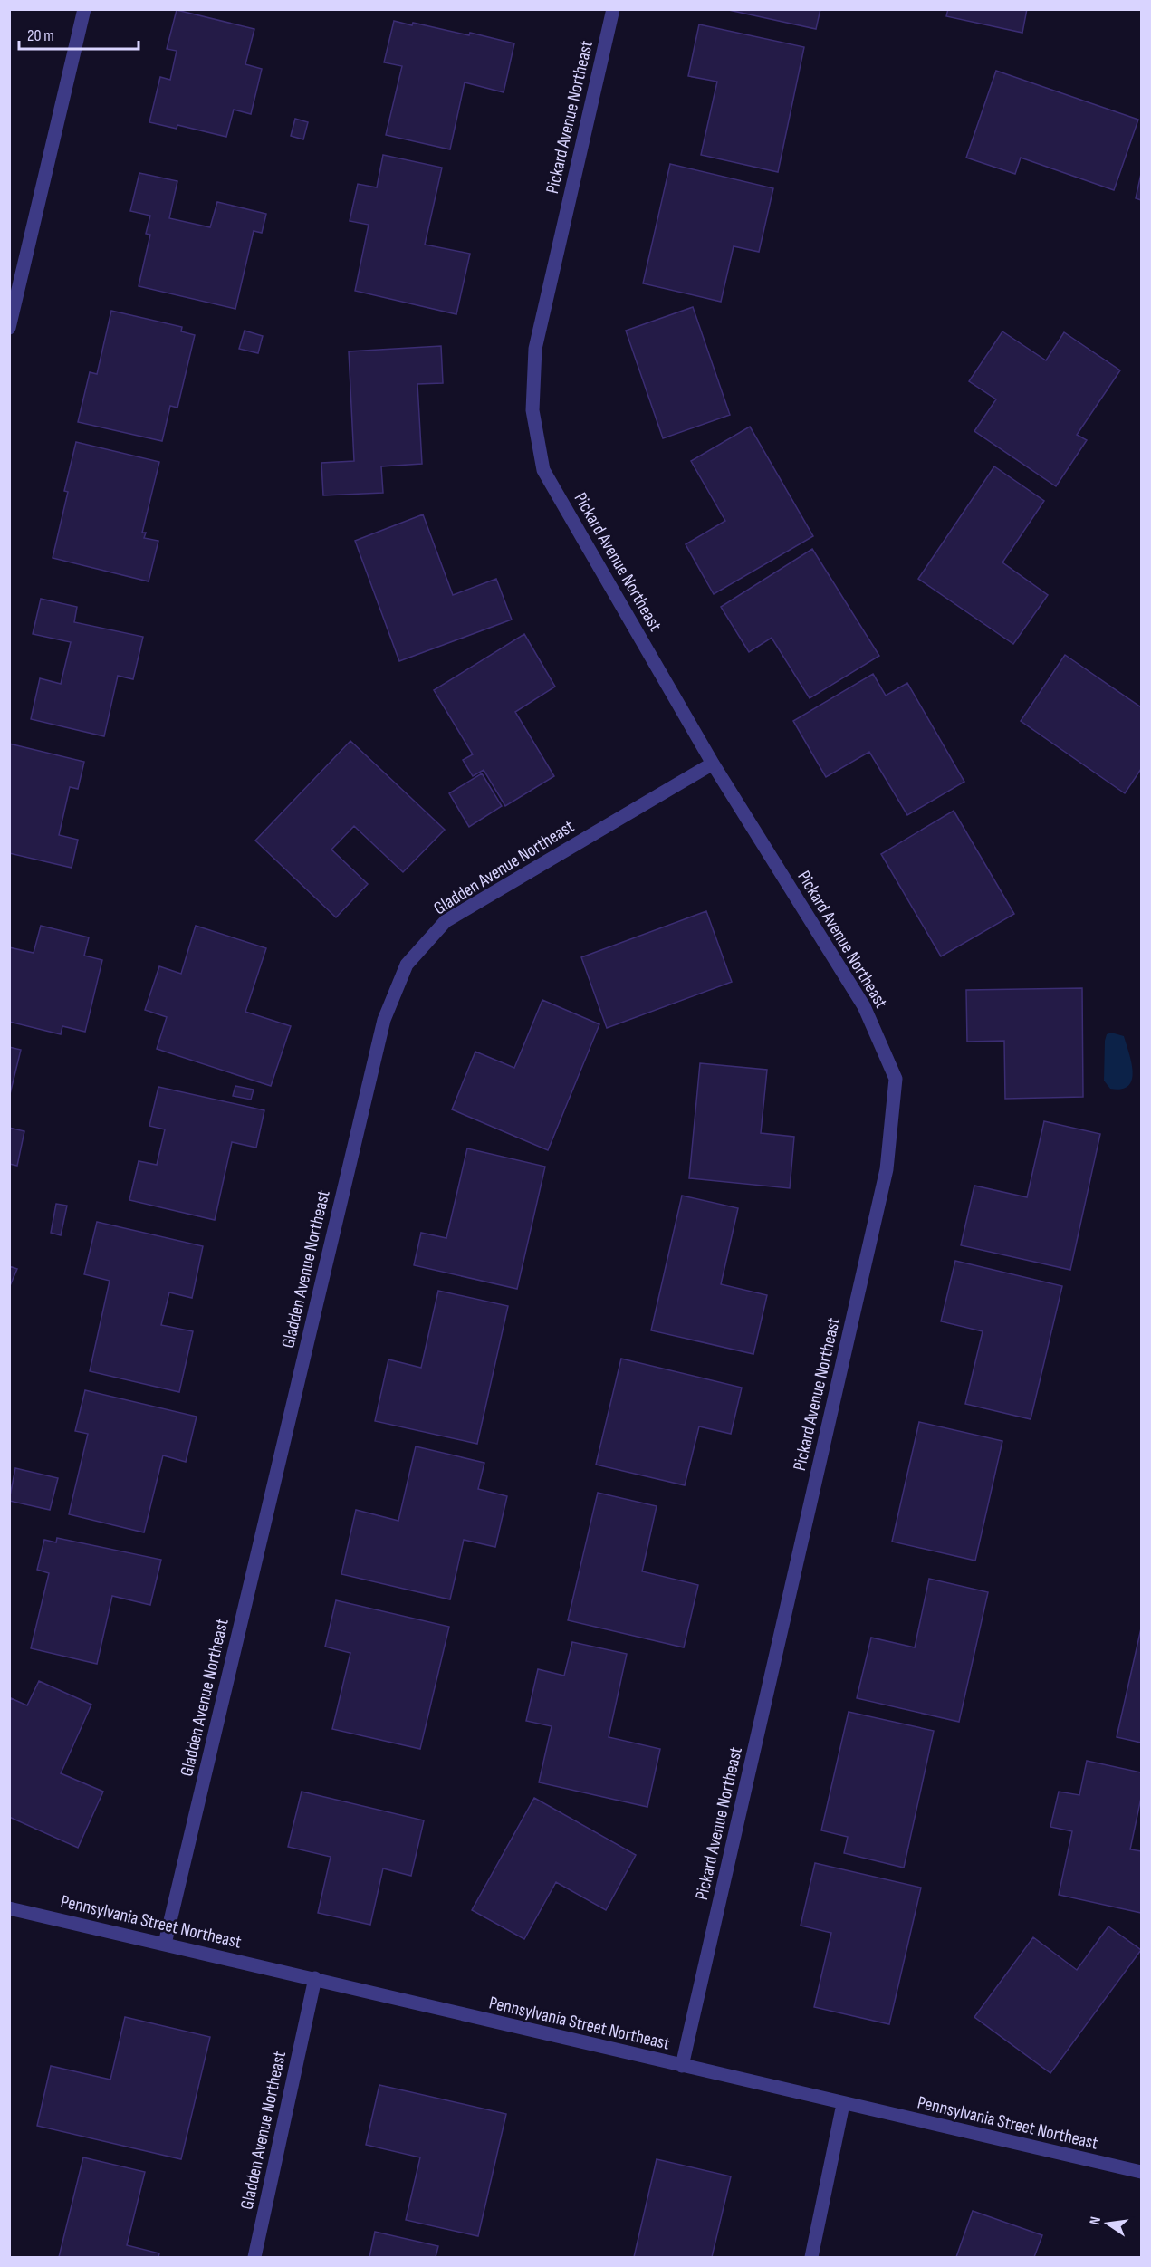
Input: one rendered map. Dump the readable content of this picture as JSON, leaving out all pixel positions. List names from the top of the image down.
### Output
{
  "streets": {
    "street": ["Pickard Avenue Northeast", "Gladden Avenue Northeast", "Pennsylvania Street Northeast"]
  },
  "crossings": [
    ["Pickard Avenue Northeast", "Gladden Avenue Northeast"],
    ["Pickard Avenue Northeast", "Pennsylvania Street Northeast"],
    ["Gladden Avenue Northeast", "Pennsylvania Street Northeast"]
  ],
  "scale_bar": "20 m",
  "north": "left"
}
